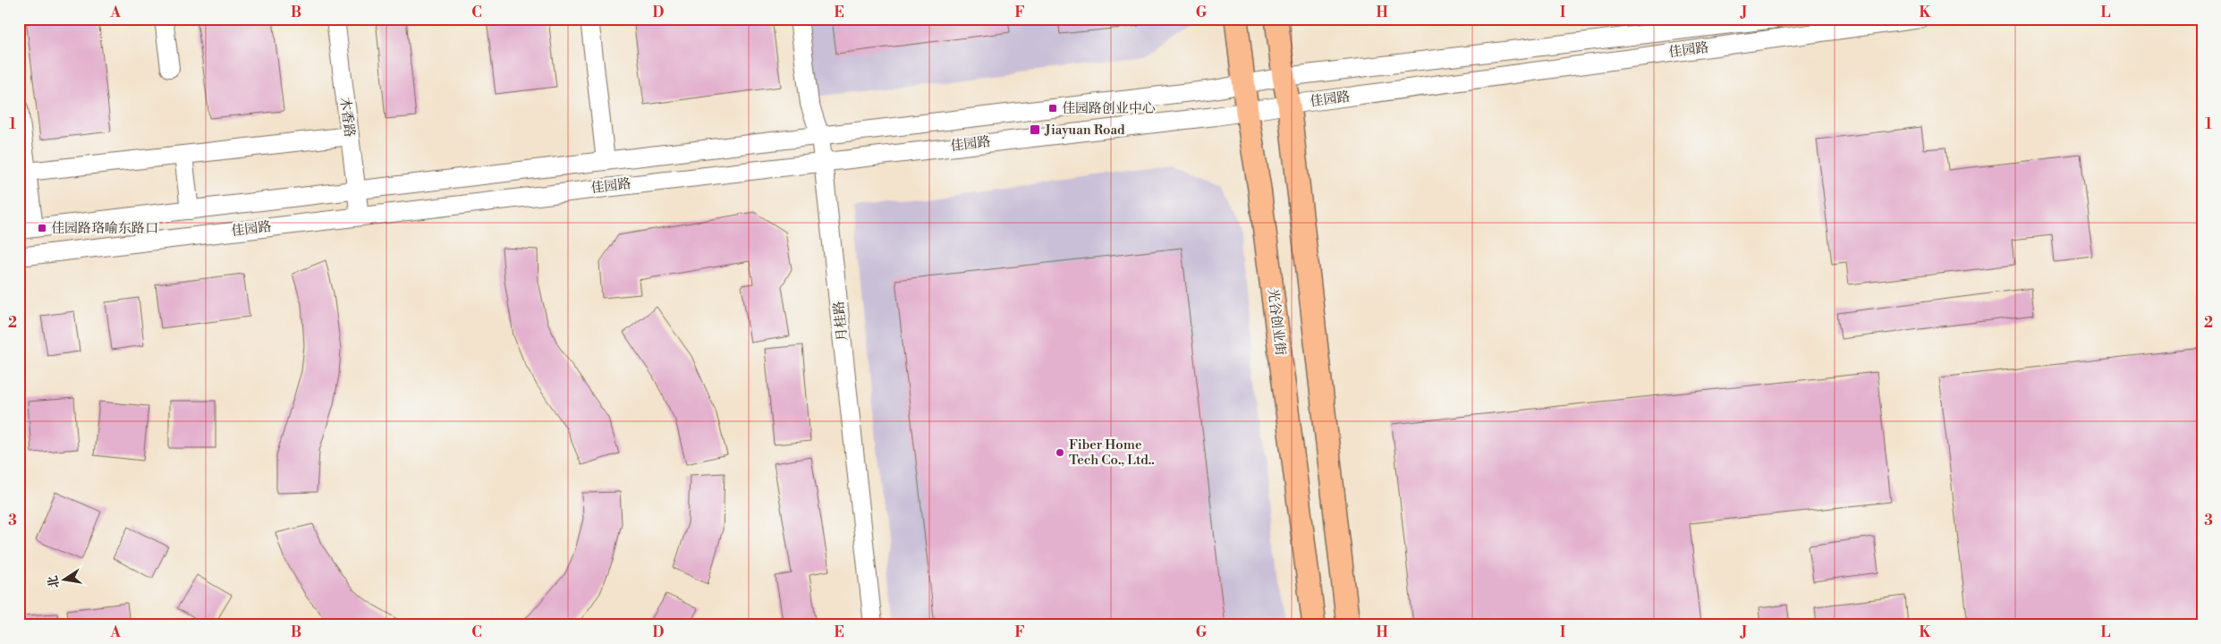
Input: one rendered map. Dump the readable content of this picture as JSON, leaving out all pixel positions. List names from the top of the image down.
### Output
{
  "streets": {
    "main road": ["光谷创业街"],
    "street": ["佳园路", "木香路", "月桂路"]
  },
  "crossings": [
    ["佳园路", "木香路"],
    ["佳园路", "月桂路"],
    ["佳园路", "光谷创业街"]
  ],
  "places": {
    "transit": ["佳园路创业中心", "Jiayuan Road", "佳园路珞喻东路口"],
    "other": ["Fiber Home Tech Co., Ltd.."]
  },
  "north": "left",
  "grid": {
    "columns": [
      "A",
      "B",
      "C",
      "D",
      "E",
      "F",
      "G",
      "H",
      "I",
      "J",
      "K",
      "L"
    ],
    "rows": ["1", "2", "3"]
  }
}
